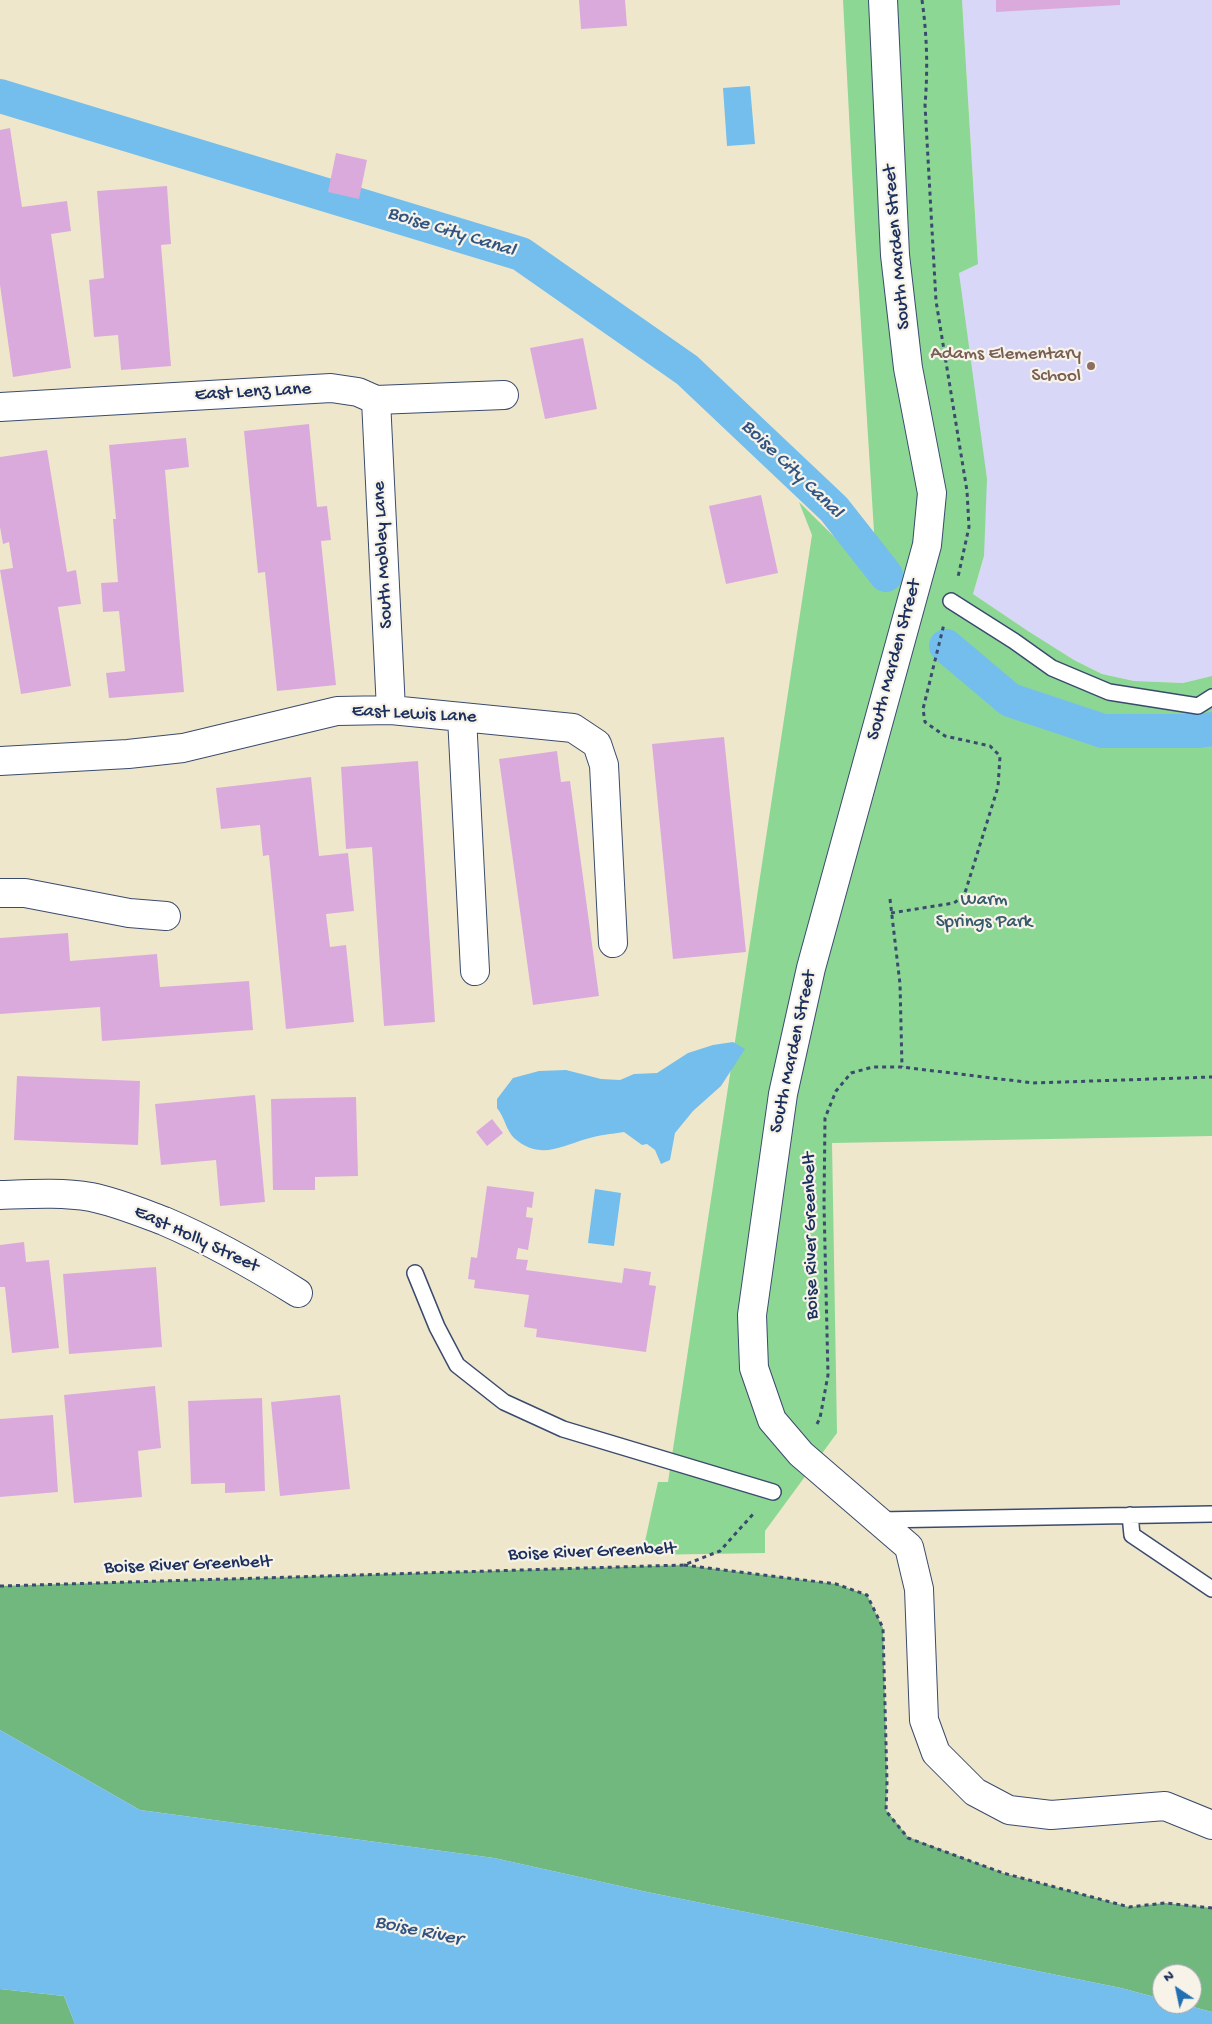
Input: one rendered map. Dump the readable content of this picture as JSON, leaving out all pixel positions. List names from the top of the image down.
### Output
{
  "streets": {
    "street": [
      "South Marden Street",
      "East Lenz Lane",
      "South Mobley Lane",
      "East Lewis Lane",
      "East Holly Street"
    ],
    "path": ["Boise River Greenbelt"]
  },
  "crossings": [
    ["South Marden Street", "Boise River Greenbelt"],
    ["East Lenz Lane", "South Mobley Lane"],
    ["South Mobley Lane", "East Lewis Lane"]
  ],
  "water": ["Boise City Canal", "Boise River"],
  "parks": ["Warm Springs Park"],
  "places": ["Adams Elementary School"],
  "north": "top left"
}
